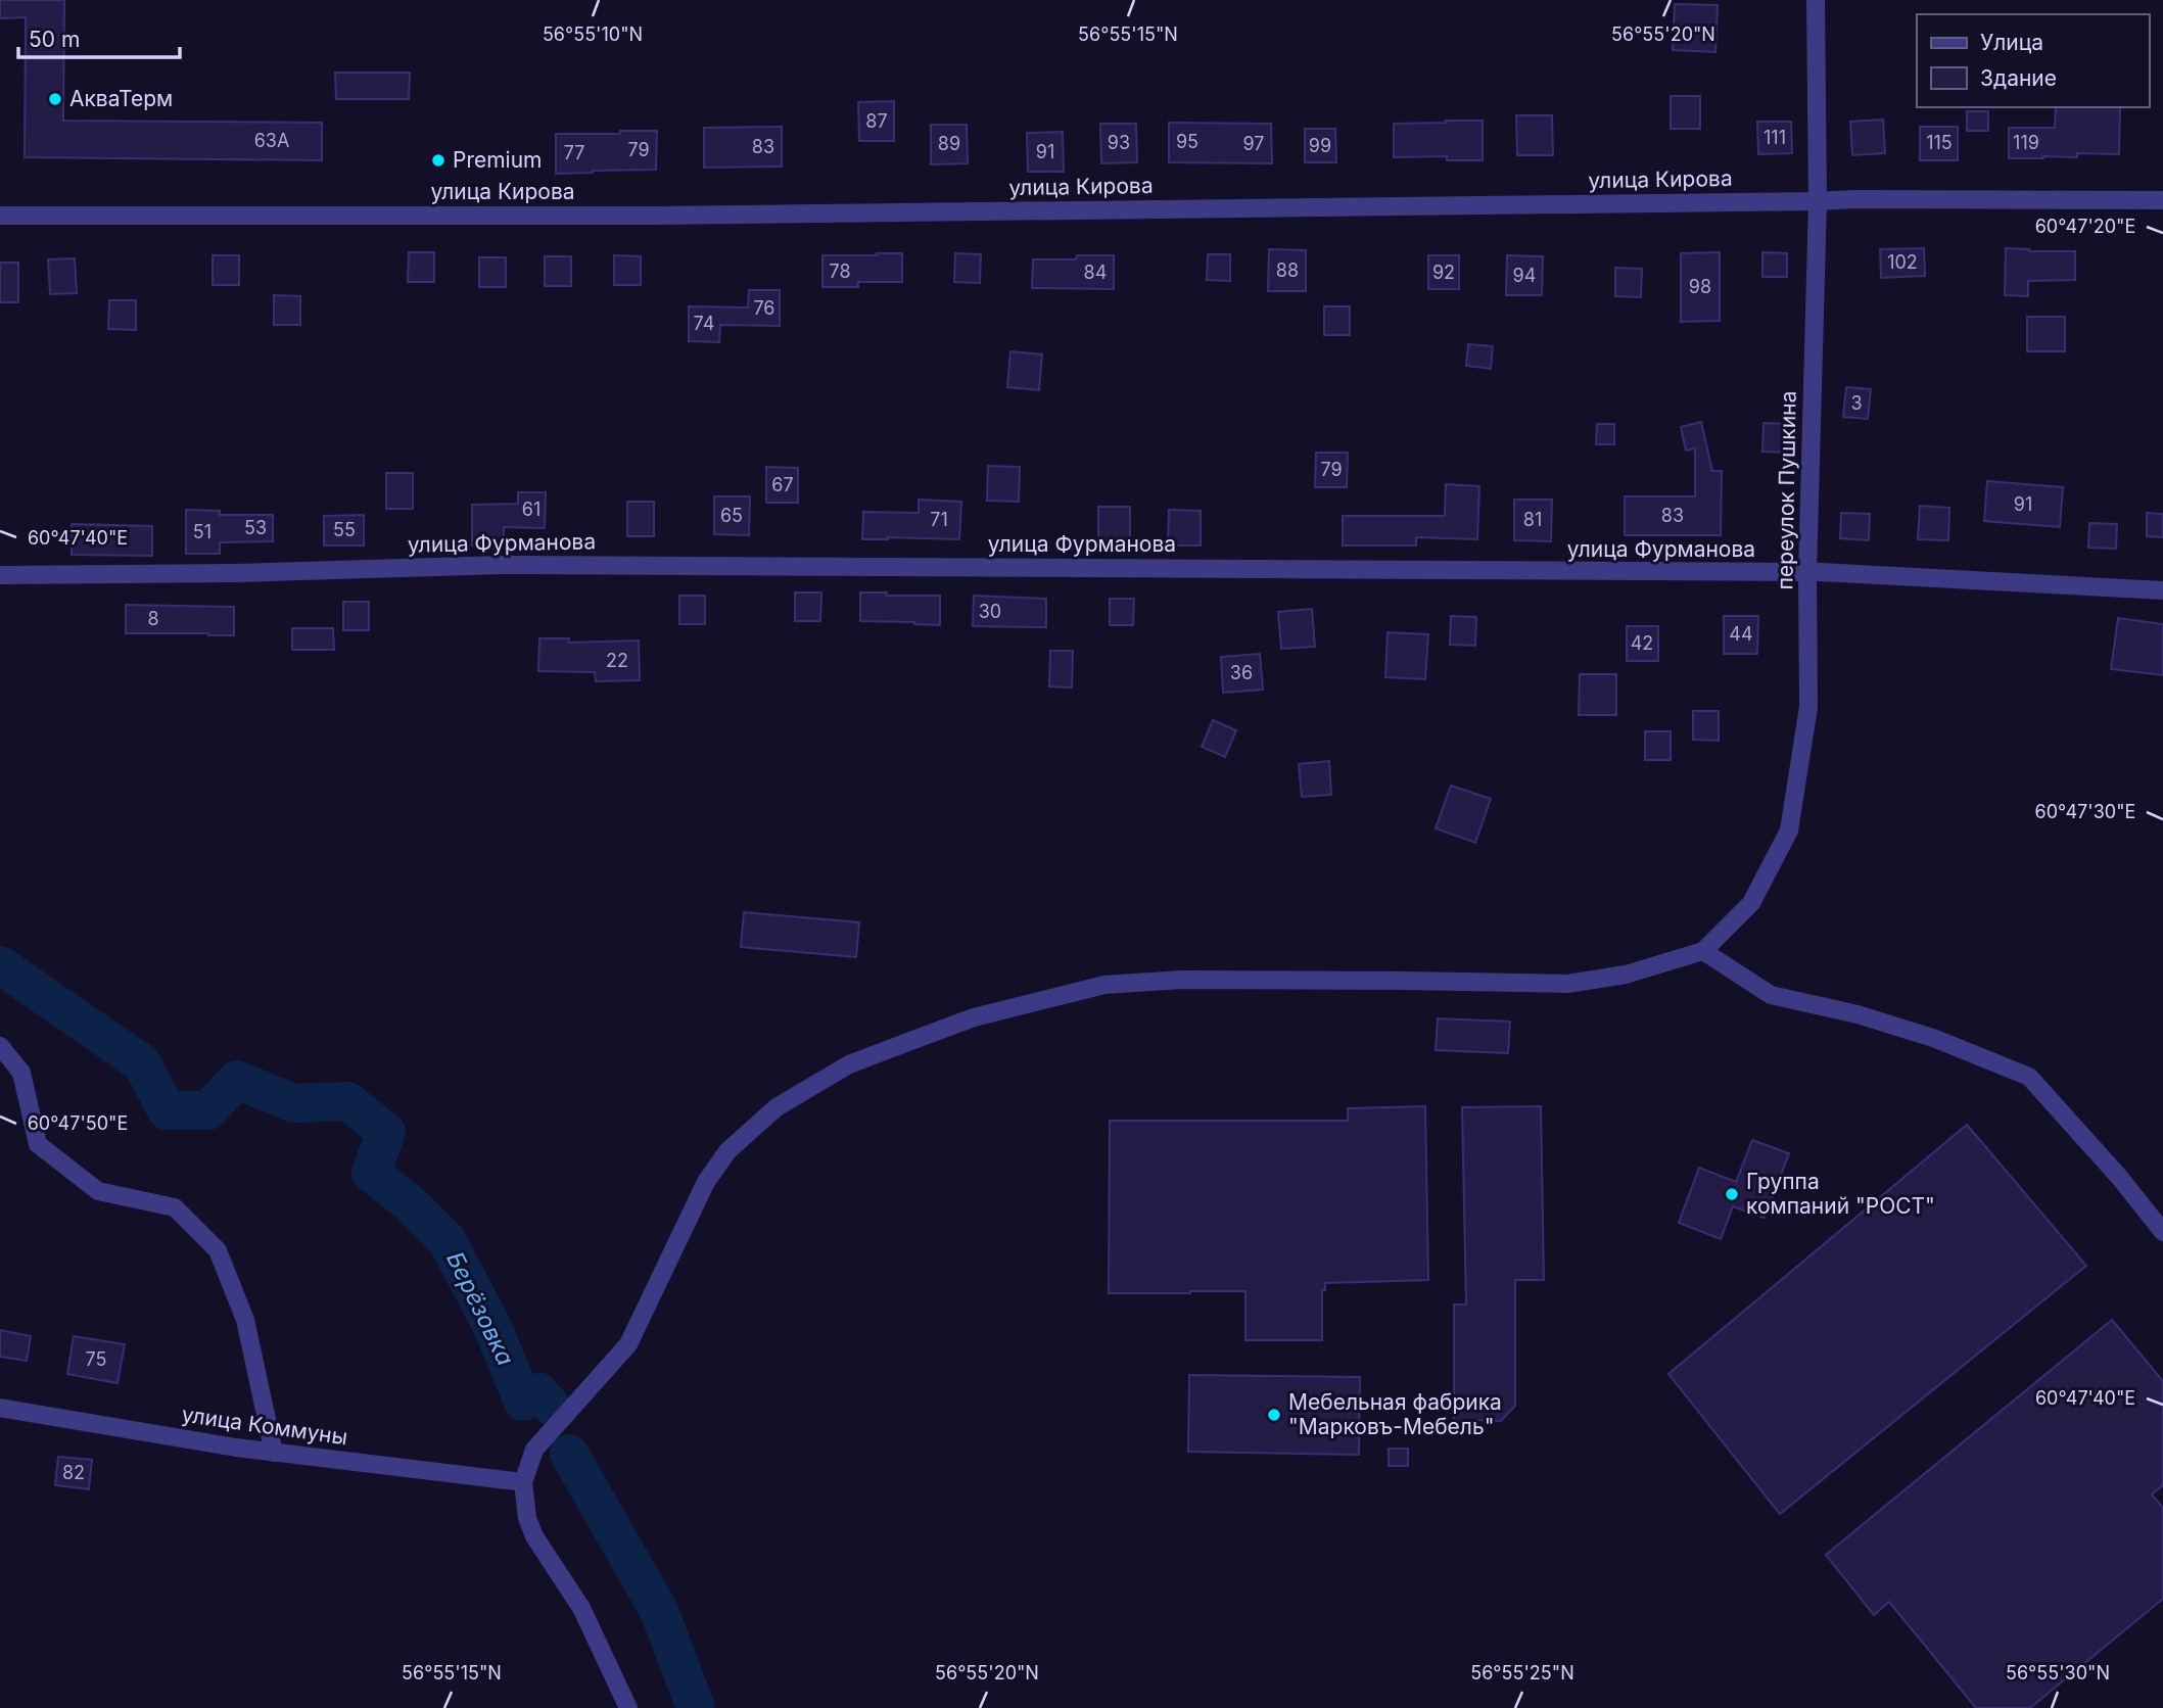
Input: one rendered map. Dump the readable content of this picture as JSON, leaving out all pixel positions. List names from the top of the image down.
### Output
{
  "streets": {
    "street": [
      "улица Кирова",
      "переулок Пушкина",
      "улица Фурманова",
      "улица Коммуны"
    ]
  },
  "crossings": [
    ["улица Кирова", "переулок Пушкина"],
    ["переулок Пушкина", "улица Фурманова"]
  ],
  "water": ["Берёзовка"],
  "places": [
    "АкваТерм",
    "Premium",
    "Группа компаний \"РОСТ\"",
    "Мебельная фабрика \"Марковъ-Мебель\""
  ],
  "house_numbers": [
    "87",
    "111",
    "63А",
    "95",
    "93",
    "115",
    "119",
    "89",
    "97",
    "99",
    "83",
    "79",
    "91",
    "77",
    "102",
    "88",
    "78",
    "84",
    "92",
    "94",
    "98",
    "76",
    "74",
    "3",
    "79",
    "67",
    "91",
    "61",
    "65",
    "83",
    "71",
    "81",
    "53",
    "55",
    "51",
    "30",
    "8",
    "44",
    "42",
    "22",
    "36",
    "75",
    "82"
  ],
  "legend": ["Улица", "Здание"],
  "scale_bar": "50 m",
  "coordinates": [
    "56°55'10\"N",
    "56°55'15\"N",
    "56°55'20\"N",
    "60°47'20\"E",
    "60°47'40\"E",
    "60°47'30\"E",
    "60°47'50\"E",
    "56°55'25\"N",
    "56°55'30\"N"
  ]
}
